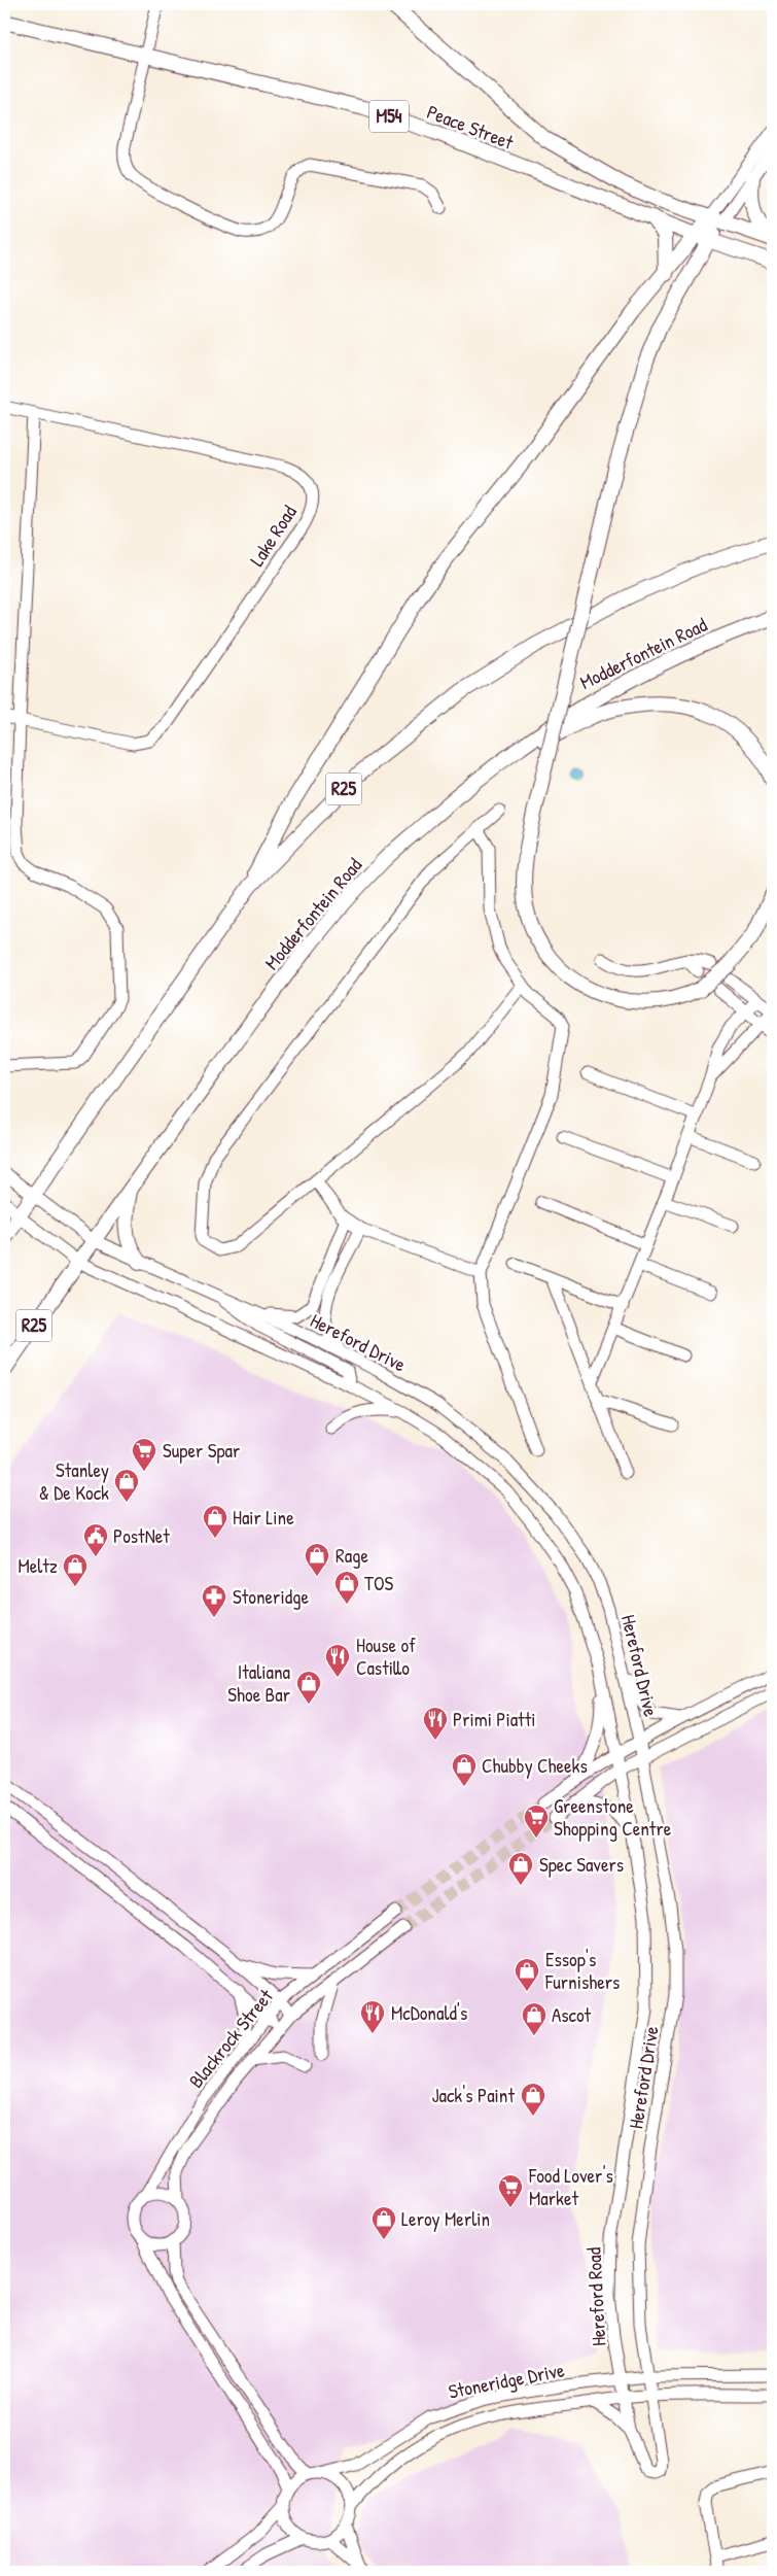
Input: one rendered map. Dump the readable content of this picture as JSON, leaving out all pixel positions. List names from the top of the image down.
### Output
{
  "streets": {
    "main road": [
      "M54",
      "Peace Street",
      "Modderfontein Road",
      "R25"
    ],
    "street": [
      "Lake Road",
      "Hereford Drive",
      "Blackrock Street",
      "Hereford Road",
      "Stoneridge Drive"
    ]
  },
  "crossings": [
    ["Modderfontein Road", "Hereford Drive"],
    ["R25", "Hereford Drive"],
    ["Hereford Drive", "Hereford Road"],
    ["Hereford Drive", "Stoneridge Drive"],
    ["Hereford Road", "Stoneridge Drive"]
  ],
  "places": {
    "supermarket": ["Super Spar", "Greenstone Shopping Centre", "Food Lover's Market"],
    "shop": [
      "Stanley & De Kock",
      "Hair Line",
      "Rage",
      "Meltz",
      "TOS",
      "Italiana Shoe Bar",
      "Chubby Cheeks",
      "Spec Savers",
      "Essop's Furnishers",
      "Ascot",
      "Jack's Paint",
      "Leroy Merlin"
    ],
    "public building": ["PostNet"],
    "pharmacy": ["Stoneridge"],
    "restaurant": ["House of Castillo", "Primi Piatti", "McDonald's"]
  }
}
